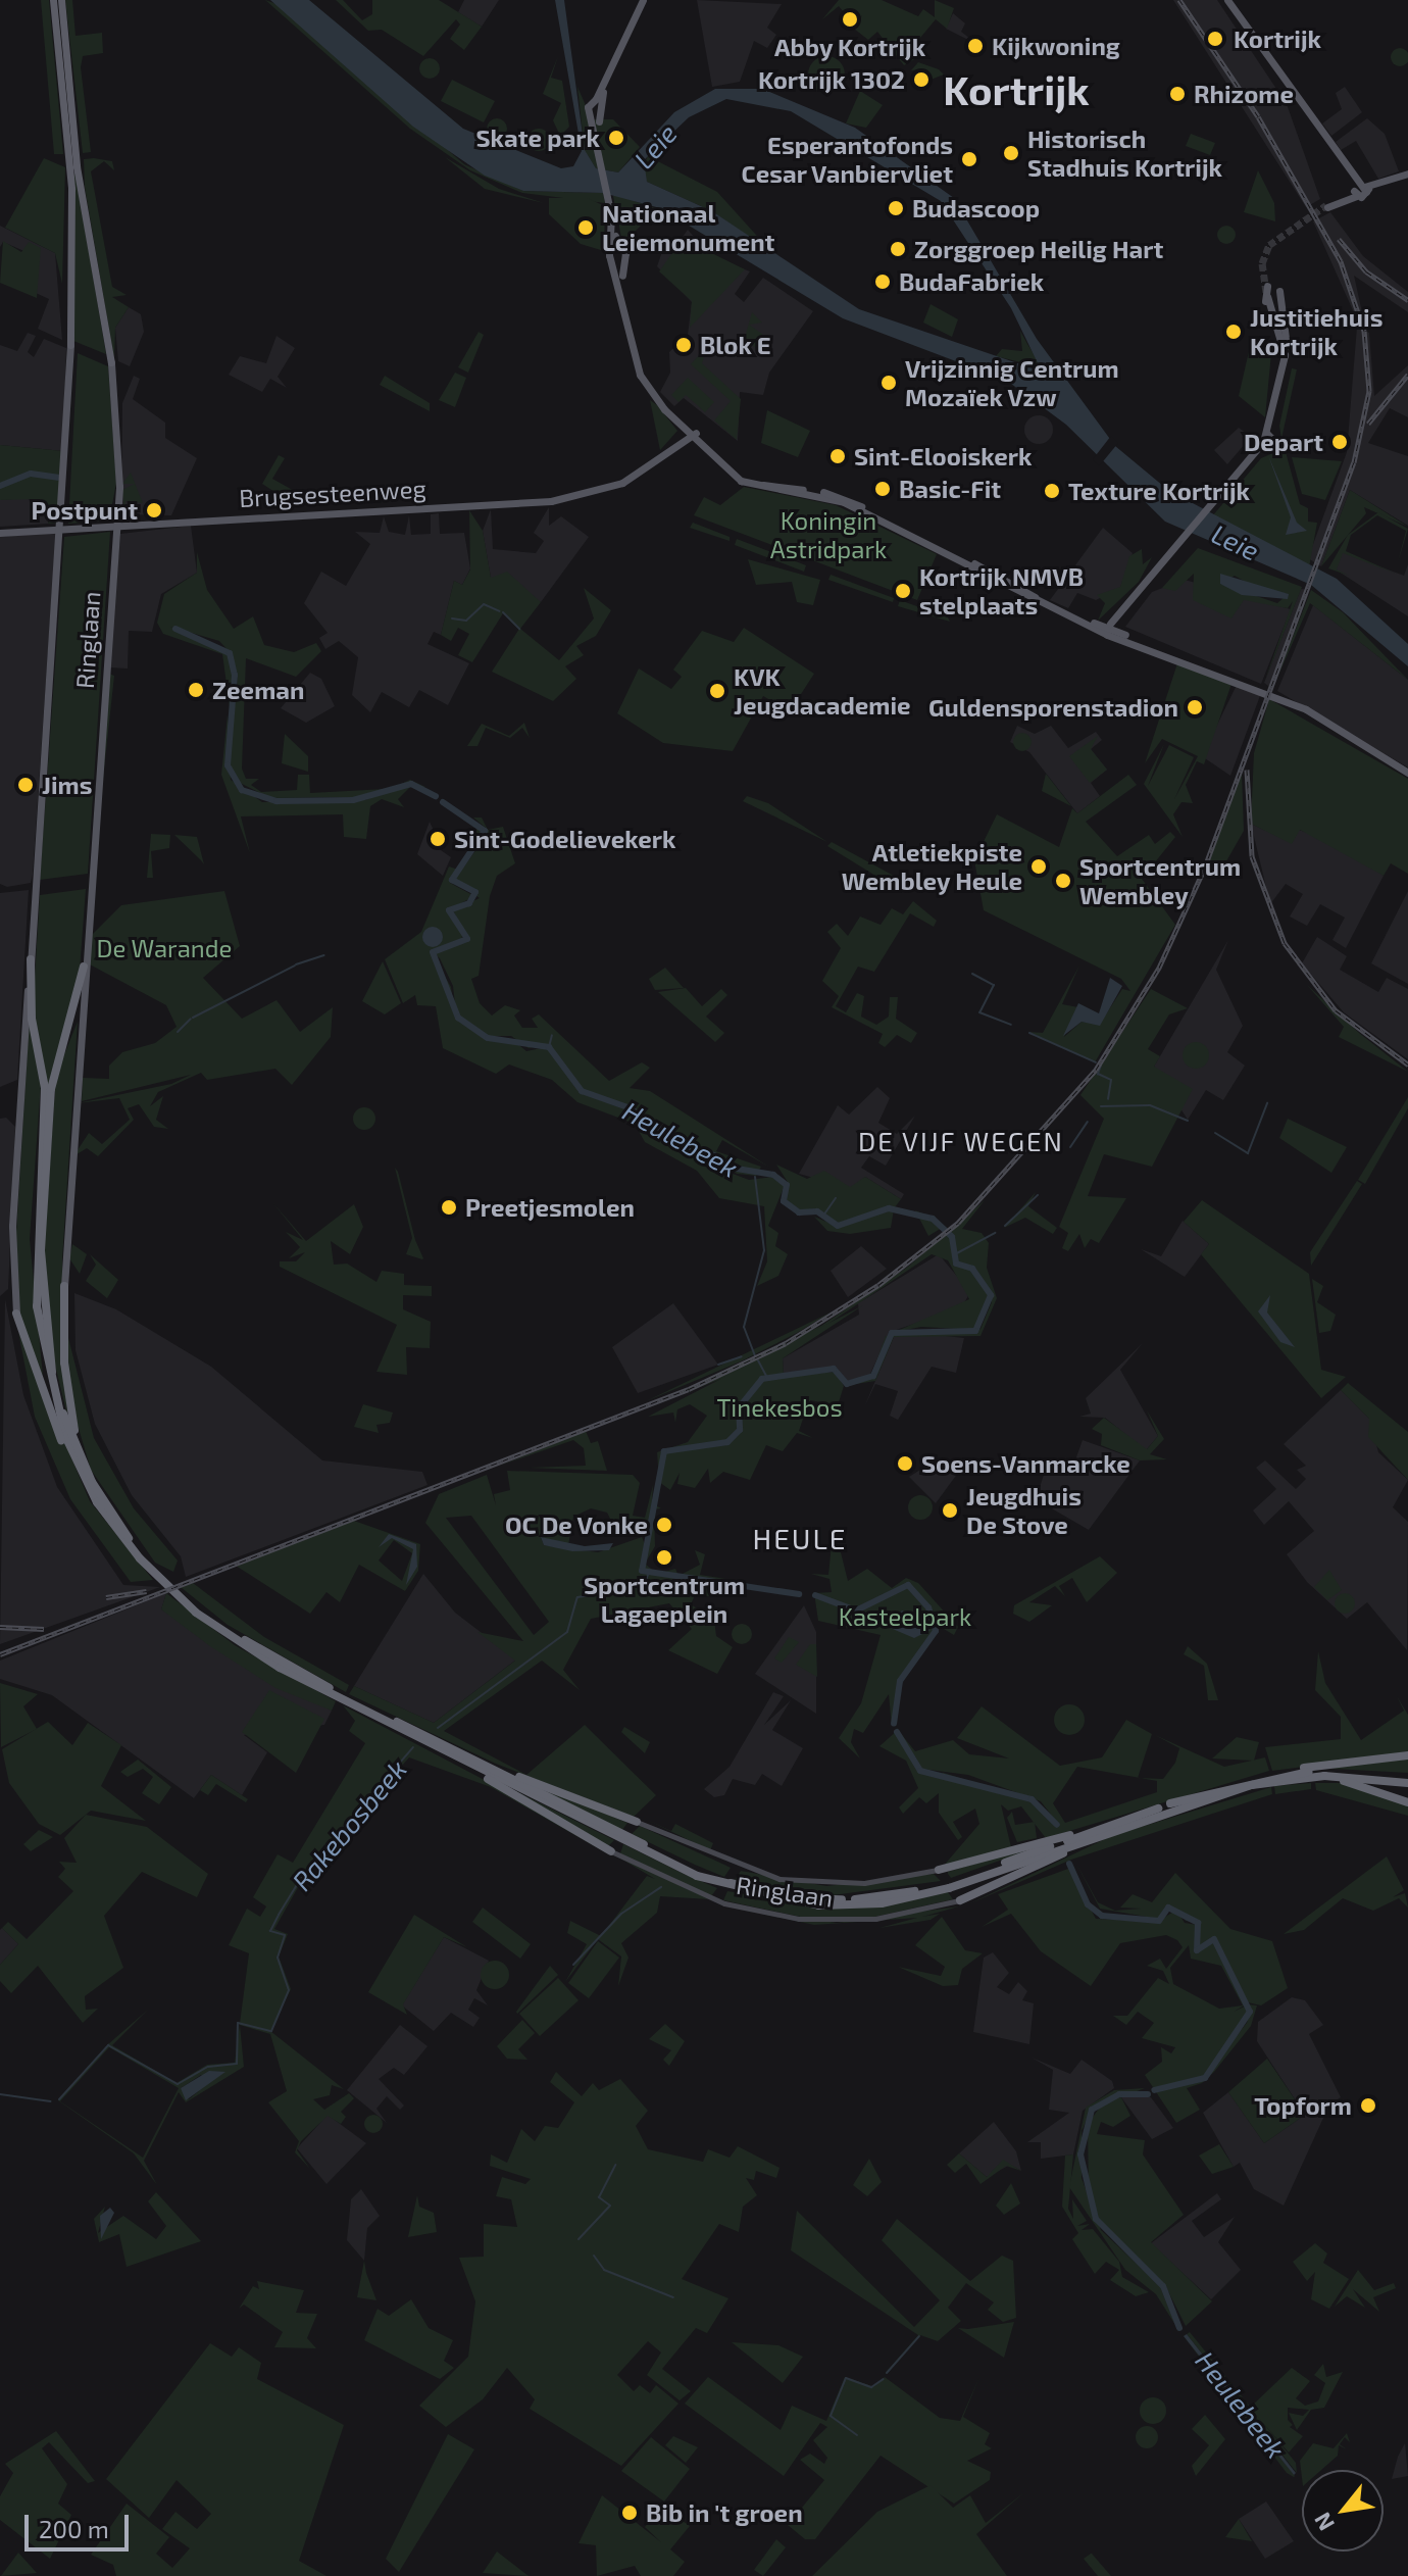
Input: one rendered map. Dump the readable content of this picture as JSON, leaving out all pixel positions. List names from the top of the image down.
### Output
{
  "streets": {
    "highway": ["Ringlaan"],
    "main road": ["Brugsesteenweg"]
  },
  "crossings": [
    ["Brugsesteenweg", "Ringlaan"]
  ],
  "districts": ["Kortrijk", "DE VIJF WEGEN", "HEULE"],
  "water": ["Leie", "Heulebeek", "Rakebosbeek"],
  "parks": [
    "Koningin Astridpark",
    "De Warande",
    "Tinekesbos",
    "Kasteelpark"
  ],
  "places": [
    "Abby Kortrijk",
    "Kortrijk",
    "Kijkwoning",
    "Kortrijk 1302",
    "Rhizome",
    "Skate park",
    "Historisch Stadhuis Kortrijk",
    "Esperantofonds Cesar Vanbiervliet",
    "Budascoop",
    "Nationaal Leiemonument",
    "Zorggroep Heilig Hart",
    "BudaFabriek",
    "Justitiehuis Kortrijk",
    "Blok E",
    "Vrijzinnig Centrum Mozaïek Vzw",
    "Depart",
    "Sint-Elooiskerk",
    "Basic-Fit",
    "Texture Kortrijk",
    "Postpunt",
    "Kortrijk NMVB stelplaats",
    "Zeeman",
    "KVK Jeugdacademie",
    "Guldensporenstadion",
    "Jims",
    "Sint-Godelievekerk",
    "Atletiekpiste Wembley Heule",
    "Sportcentrum Wembley",
    "Preetjesmolen",
    "Soens-Vanmarcke",
    "Jeugdhuis De Stove",
    "OC De Vonke",
    "Sportcentrum Lagaeplein",
    "Topform",
    "Bib in 't groen"
  ],
  "scale_bar": "200 m",
  "north": "bottom left"
}
